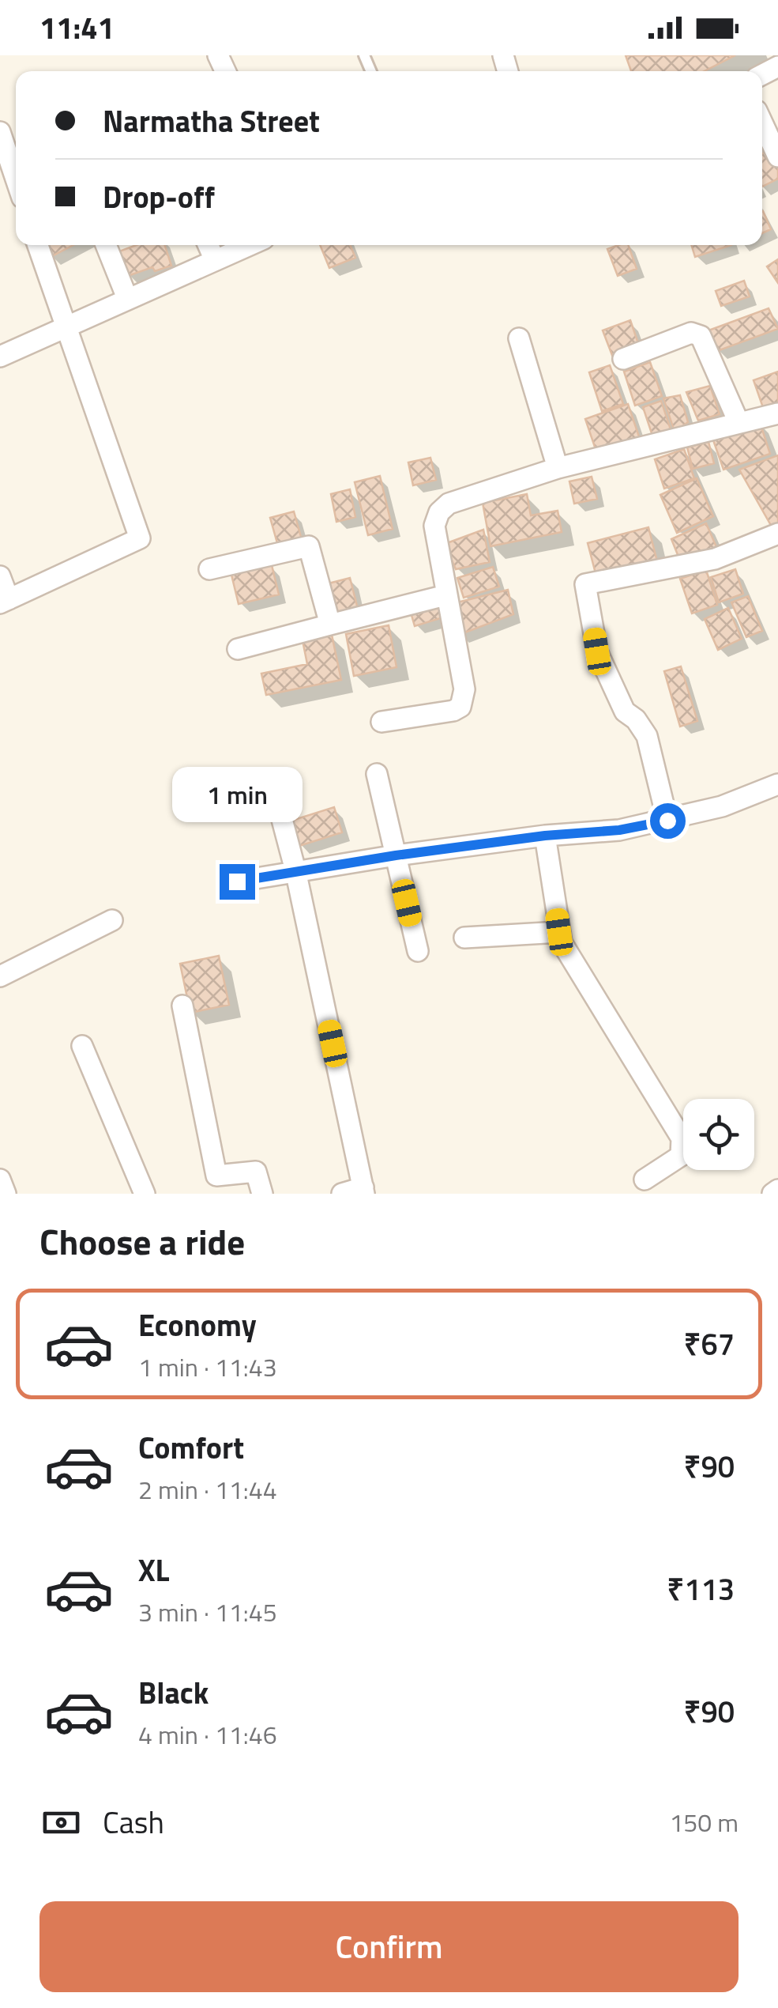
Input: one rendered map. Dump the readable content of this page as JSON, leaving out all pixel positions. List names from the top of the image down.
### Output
{
  "page": {
    "status": "11:41",
    "banner": ["Narmatha Street", "Drop-off"],
    "bubble": "1 min",
    "heading": "Choose a ride",
    "list": [
      {
        "name": "Economy",
        "note": "1 min · 11:43",
        "value": "₹67"
      },
      {
        "name": "Comfort",
        "note": "2 min · 11:44",
        "value": "₹90"
      },
      {
        "name": "XL",
        "note": "3 min · 11:45",
        "value": "₹113"
      },
      {
        "name": "Black",
        "note": "4 min · 11:46",
        "value": "₹90"
      }
    ],
    "pay": ["Cash", "150 m"],
    "buttons": "Confirm"
  }
}
